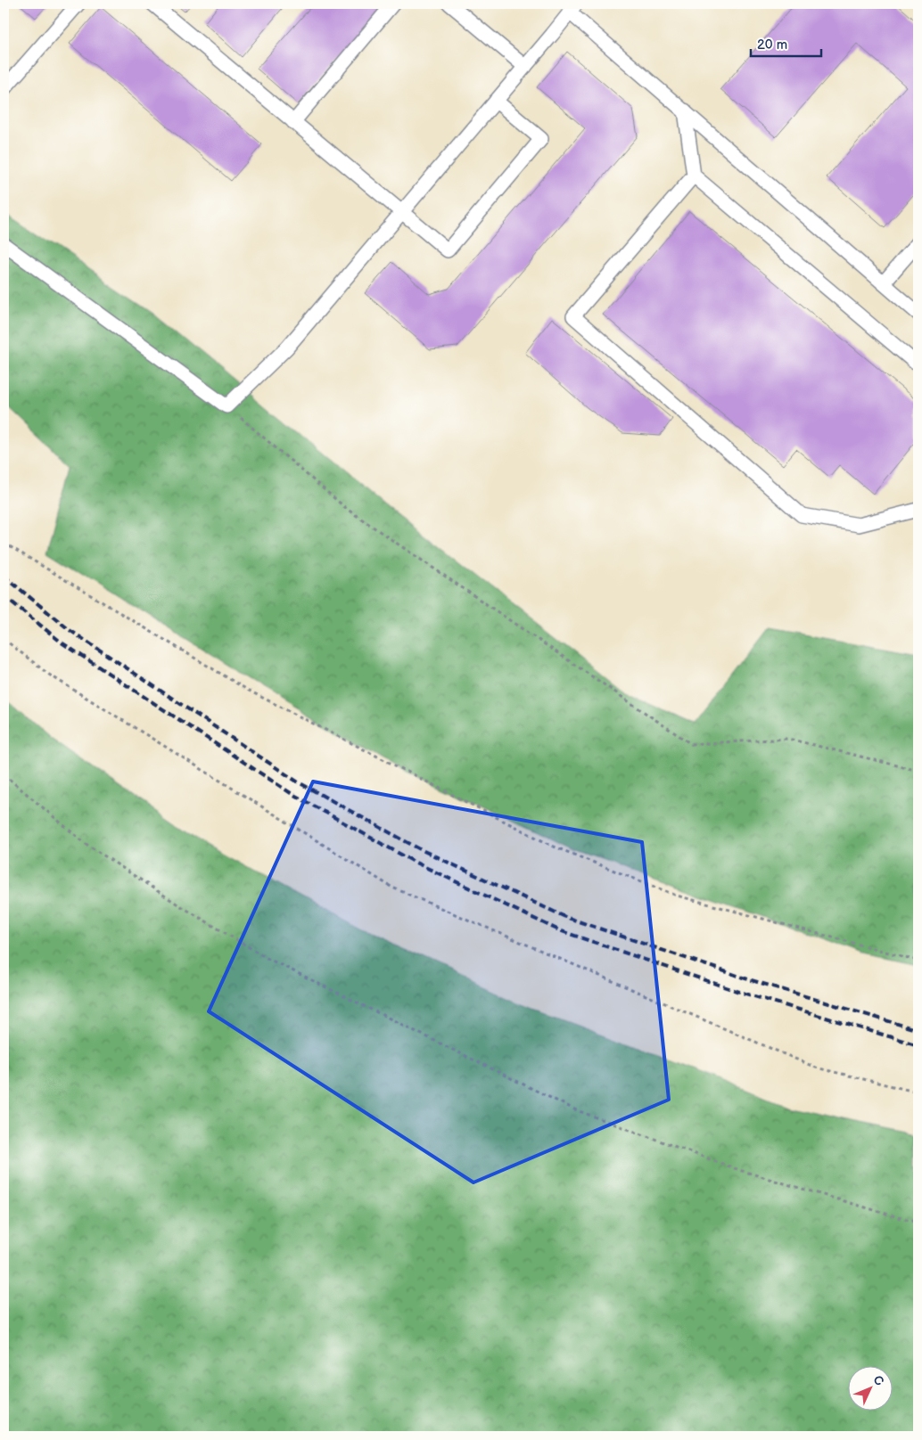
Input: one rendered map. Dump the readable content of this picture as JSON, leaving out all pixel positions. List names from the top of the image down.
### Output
{
  "scale_bar": "20 m",
  "north": "top right"
}
